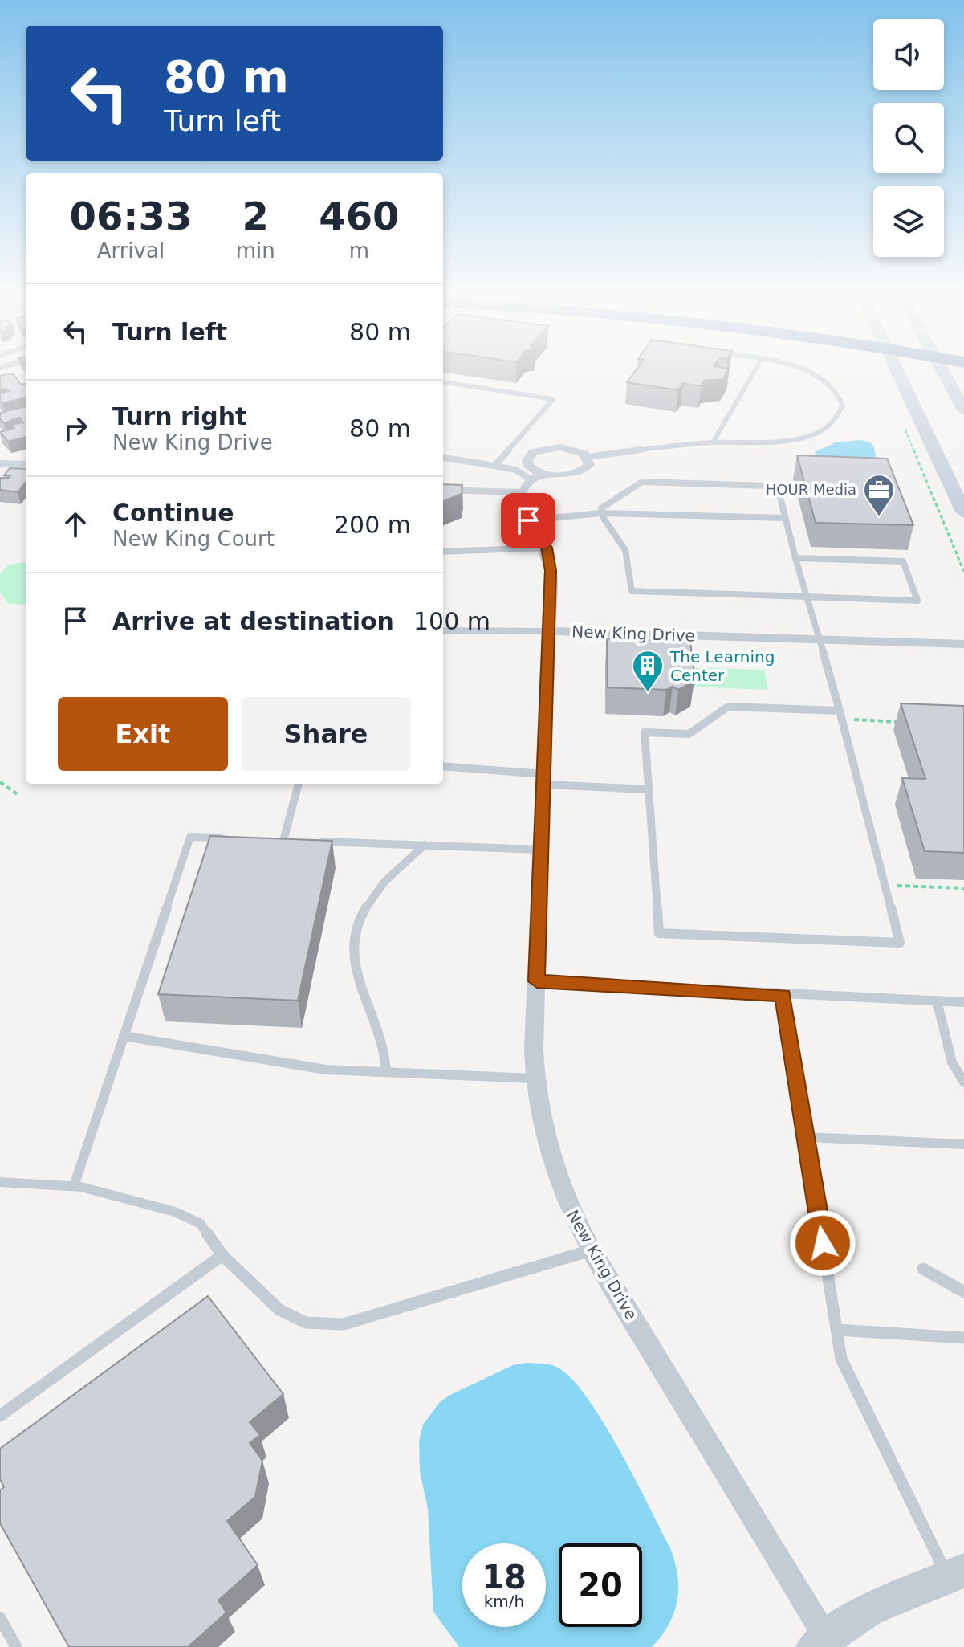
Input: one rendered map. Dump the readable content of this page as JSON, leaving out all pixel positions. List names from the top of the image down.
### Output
{
  "streets": {
    "street": ["New King Drive"]
  },
  "places": {
    "office": ["HOUR Media"],
    "building": ["The Learning Center"]
  },
  "page": {
    "turn": ["80 m", "Turn left"],
    "eta": [
      "06:33",
      "Arrival",
      "2",
      "min",
      "460",
      "m"
    ],
    "list": [
      {
        "name": "Turn left",
        "value": "80 m"
      },
      {
        "name": "Turn right",
        "note": "New King Drive",
        "value": "80 m"
      },
      {
        "name": "Continue",
        "note": "New King Court",
        "value": "200 m"
      },
      {
        "name": "Arrive at destination",
        "value": "100 m"
      }
    ],
    "buttons": ["Exit", "Share"],
    "speed": "18 km/h",
    "limit": "20"
  }
}
